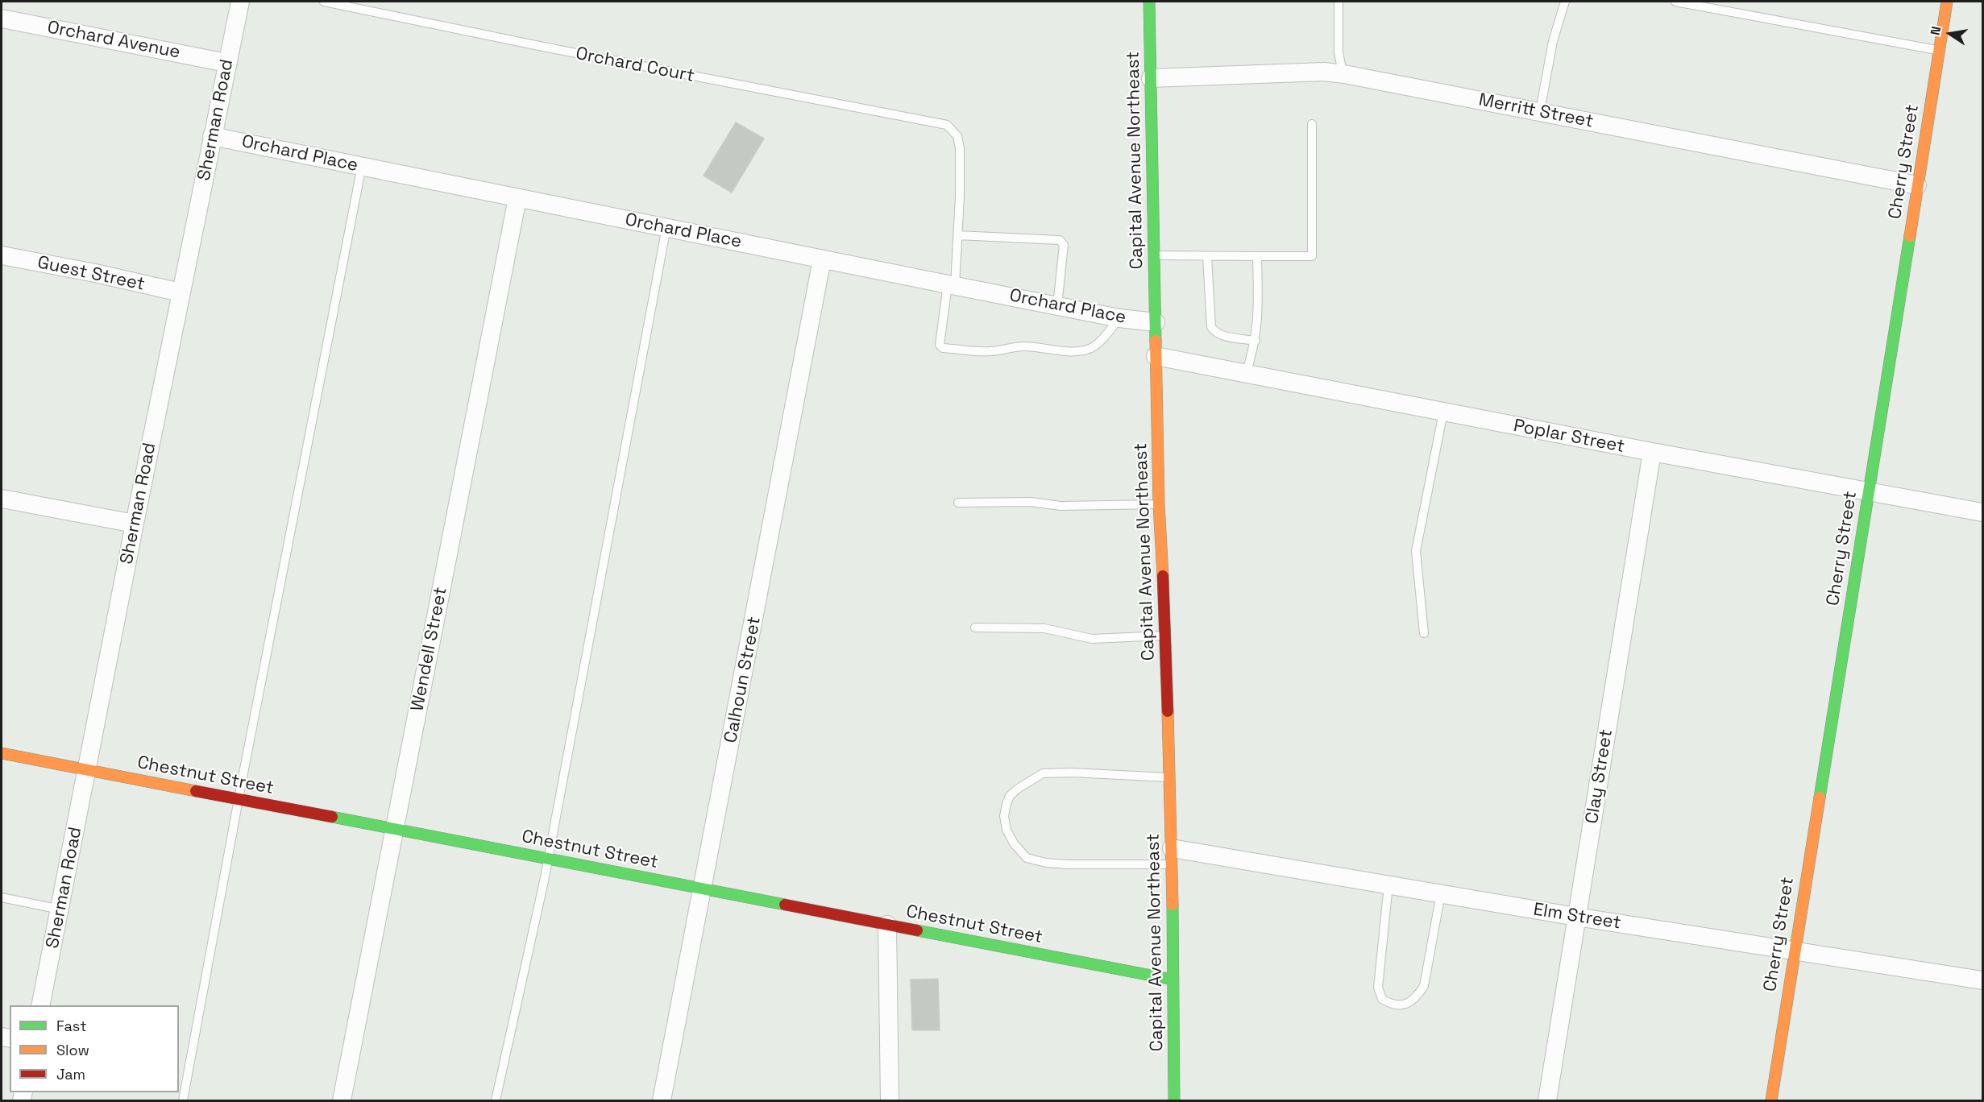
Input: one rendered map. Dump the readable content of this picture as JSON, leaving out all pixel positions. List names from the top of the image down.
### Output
{
  "streets": {
    "street": [
      "Orchard Avenue",
      "Merritt Street",
      "Sherman Road",
      "Orchard Place",
      "Capital Avenue Northeast",
      "Cherry Street",
      "Guest Street",
      "Poplar Street",
      "Wendell Street",
      "Calhoun Street",
      "Chestnut Street",
      "Clay Street",
      "Elm Street"
    ],
    "lane": ["Orchard Court"]
  },
  "crossings": [
    ["Orchard Avenue", "Sherman Road"],
    ["Merritt Street", "Capital Avenue Northeast"],
    ["Merritt Street", "Cherry Street"],
    ["Sherman Road", "Orchard Place"],
    ["Sherman Road", "Guest Street"],
    ["Sherman Road", "Chestnut Street"],
    ["Orchard Place", "Capital Avenue Northeast"],
    ["Orchard Place", "Wendell Street"],
    ["Orchard Place", "Calhoun Street"],
    ["Capital Avenue Northeast", "Poplar Street"],
    ["Capital Avenue Northeast", "Chestnut Street"],
    ["Capital Avenue Northeast", "Elm Street"],
    ["Cherry Street", "Poplar Street"],
    ["Cherry Street", "Elm Street"],
    ["Poplar Street", "Clay Street"],
    ["Wendell Street", "Chestnut Street"],
    ["Calhoun Street", "Chestnut Street"],
    ["Clay Street", "Elm Street"]
  ],
  "legend": ["Fast", "Slow", "Jam"],
  "north": "left"
}
